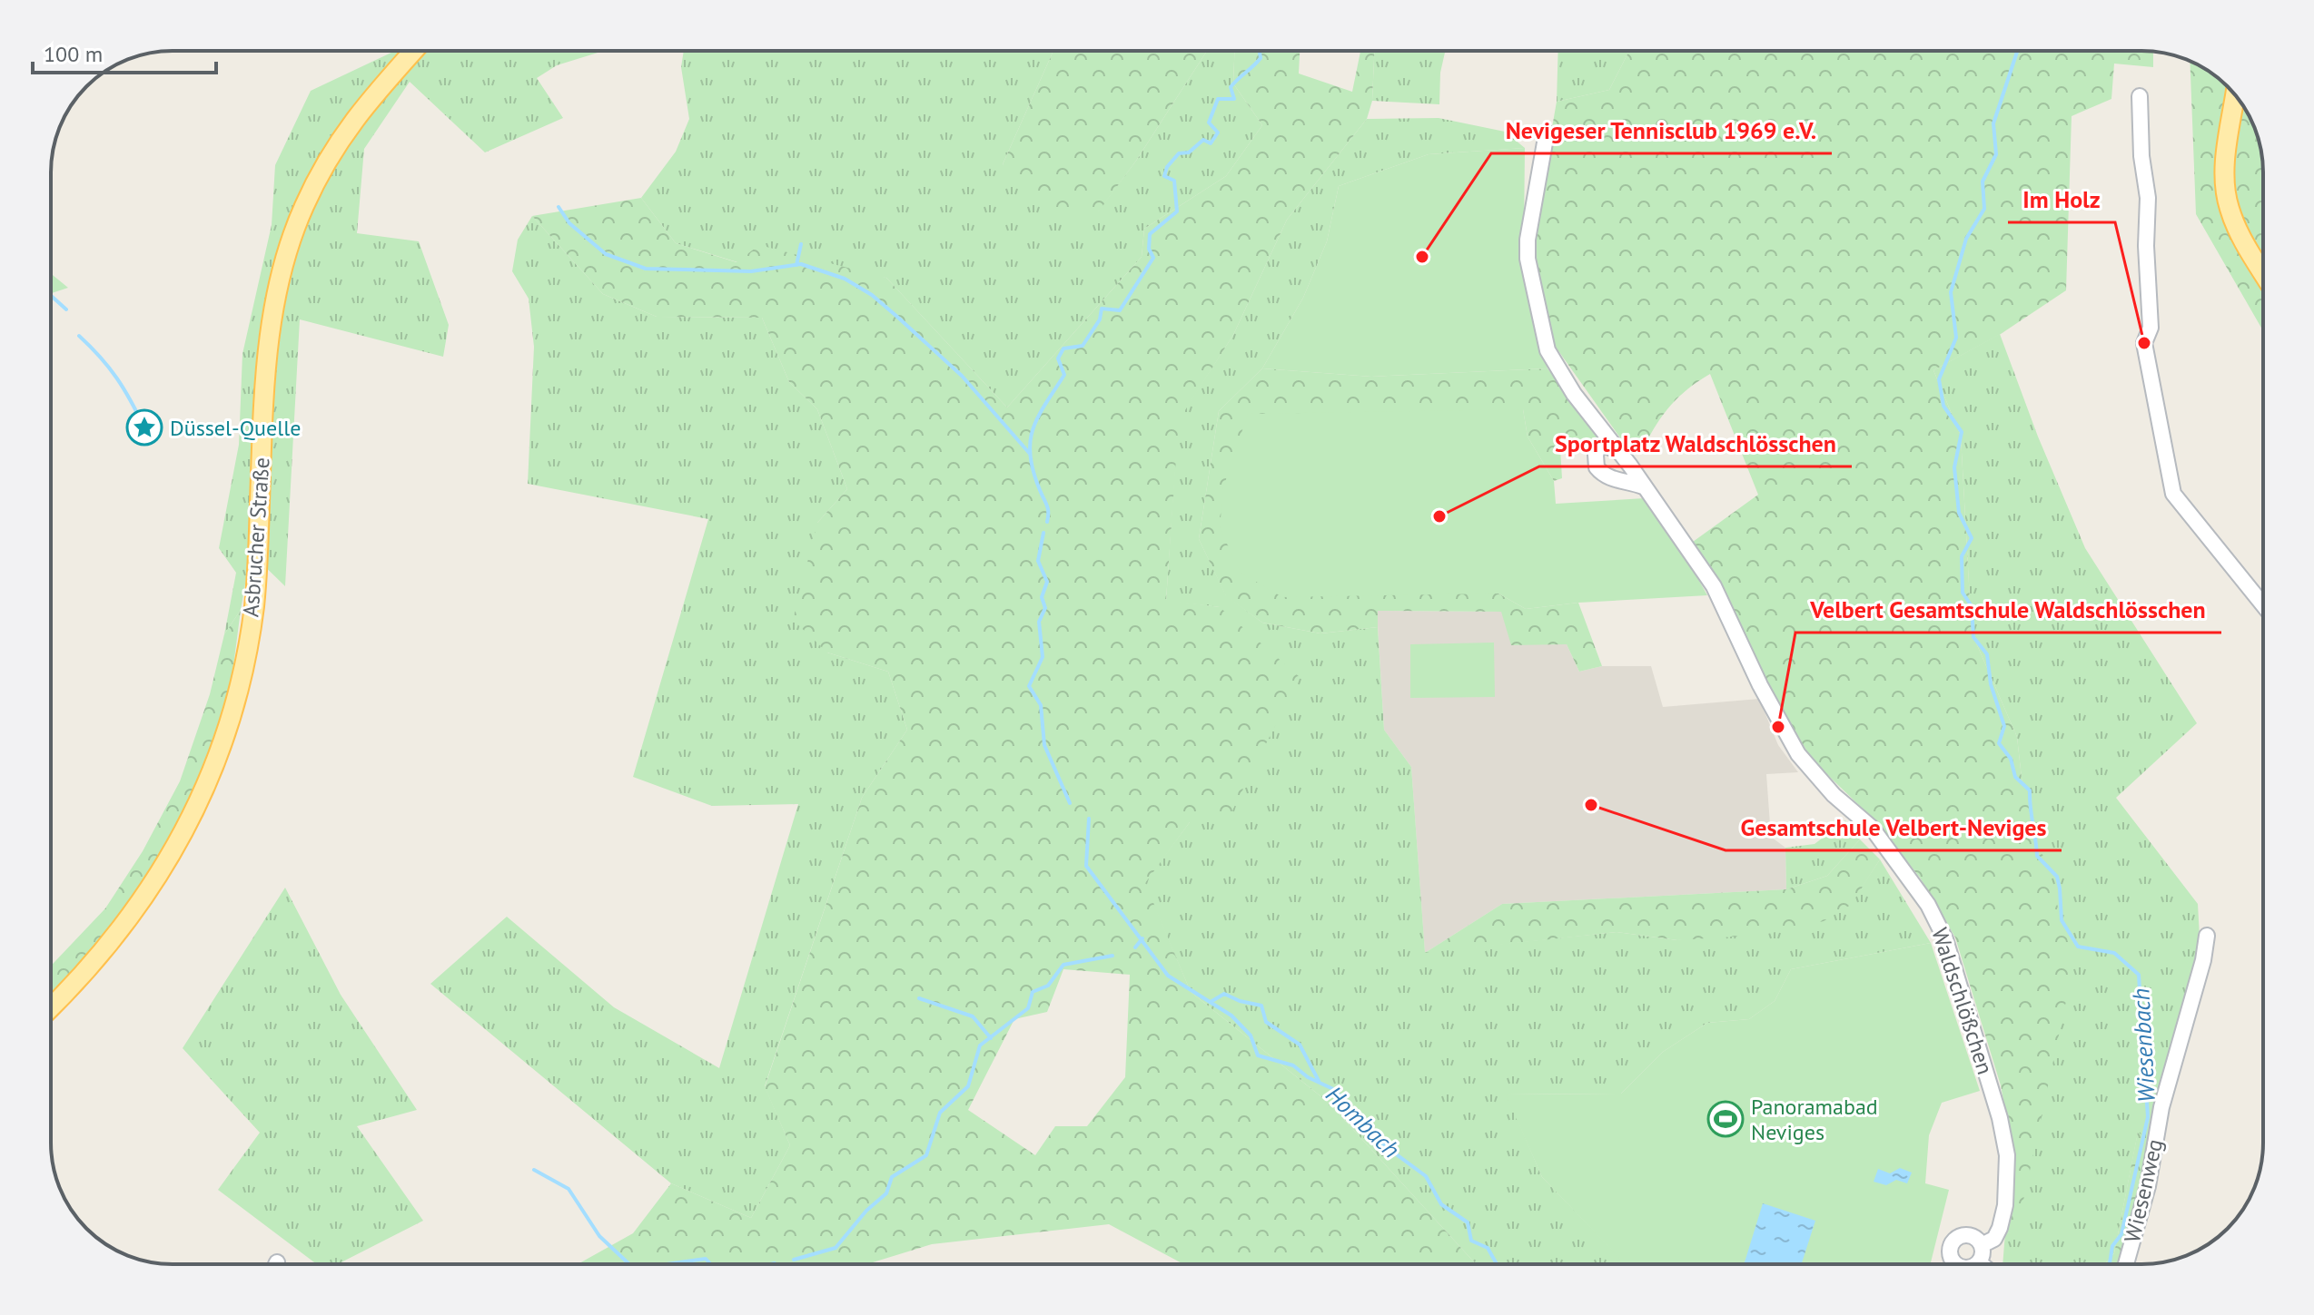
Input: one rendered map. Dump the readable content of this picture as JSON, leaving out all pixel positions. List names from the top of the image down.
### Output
{
  "streets": {
    "main road": ["Asbrucher Straße"],
    "street": ["Waldschlößchen", "Wiesenweg"]
  },
  "water": ["Wiesenbach", "Hombach"],
  "places": {
    "other": [
      "Nevigeser Tennisclub 1969 e.V.",
      "Im Holz",
      "Sportplatz Waldschlösschen",
      "Velbert Gesamtschule Waldschlösschen",
      "Gesamtschule Velbert-Neviges"
    ],
    "place": ["Düssel-Quelle"],
    "sports": ["Panoramabad Neviges"]
  },
  "scale_bar": "100 m"
}
